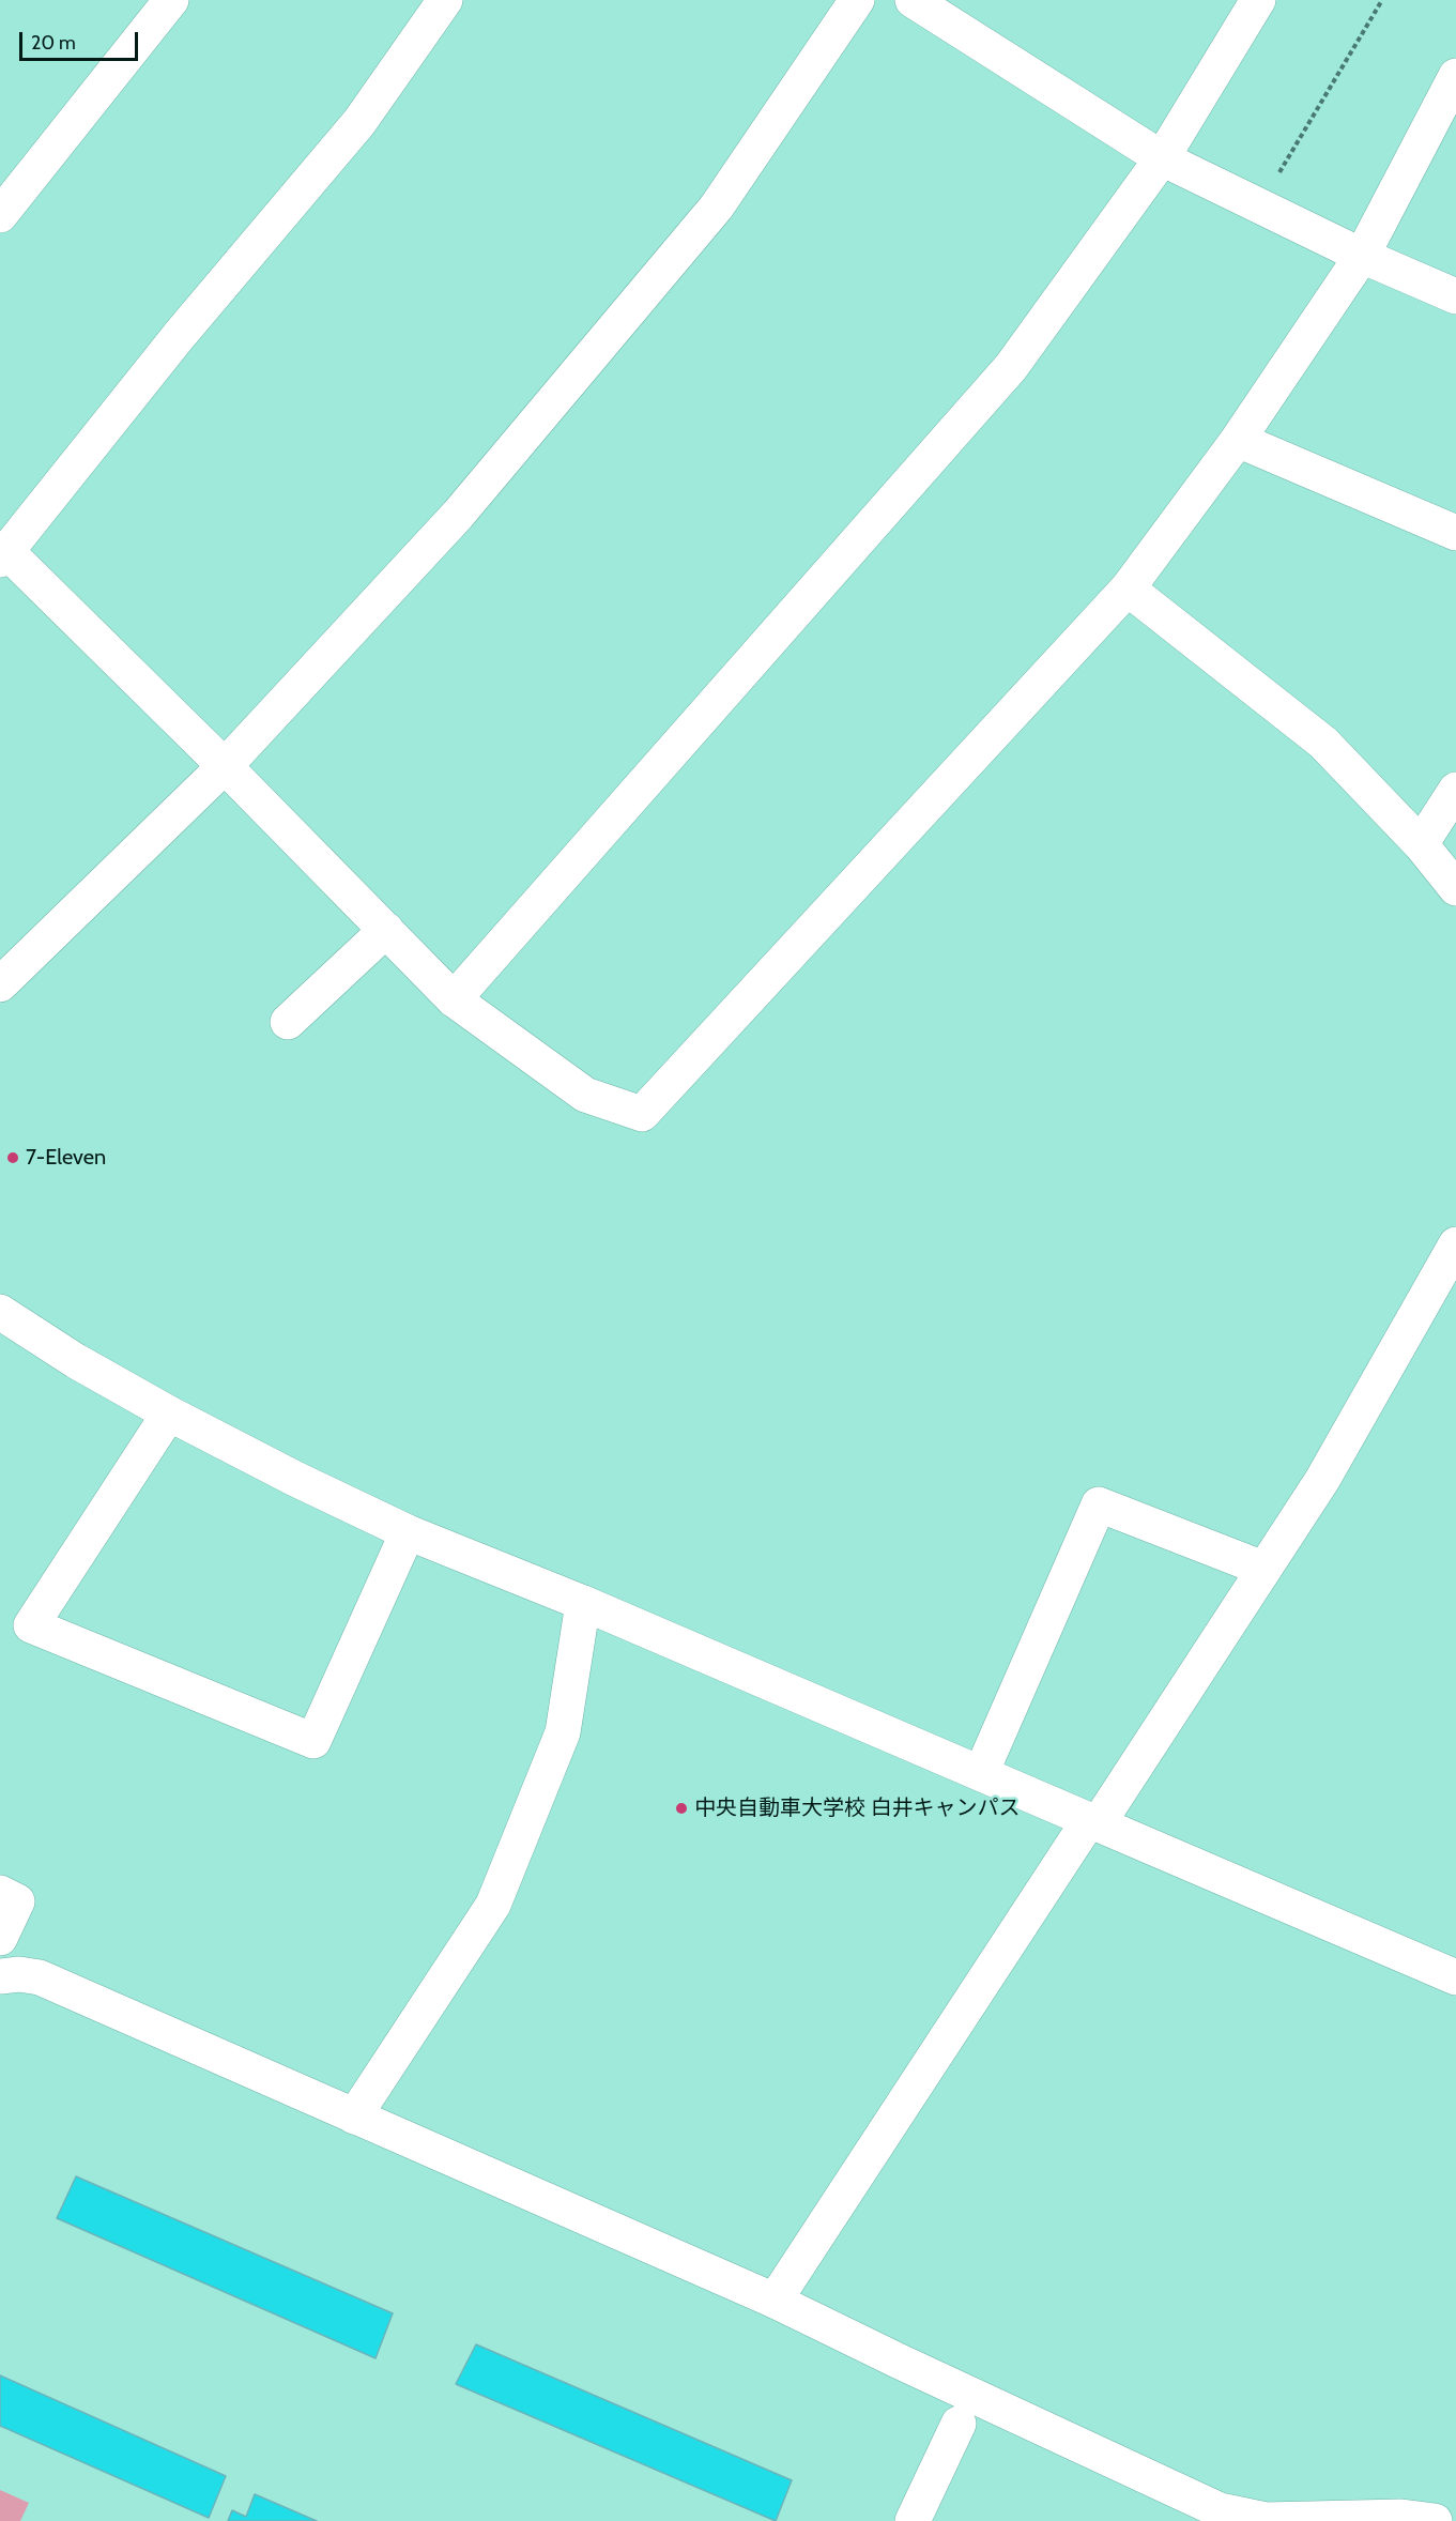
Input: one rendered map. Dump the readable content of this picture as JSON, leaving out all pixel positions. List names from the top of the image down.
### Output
{
  "places": ["7-Eleven", "中央自動車大学校 白井キャンパス"],
  "scale_bar": "20 m"
}
